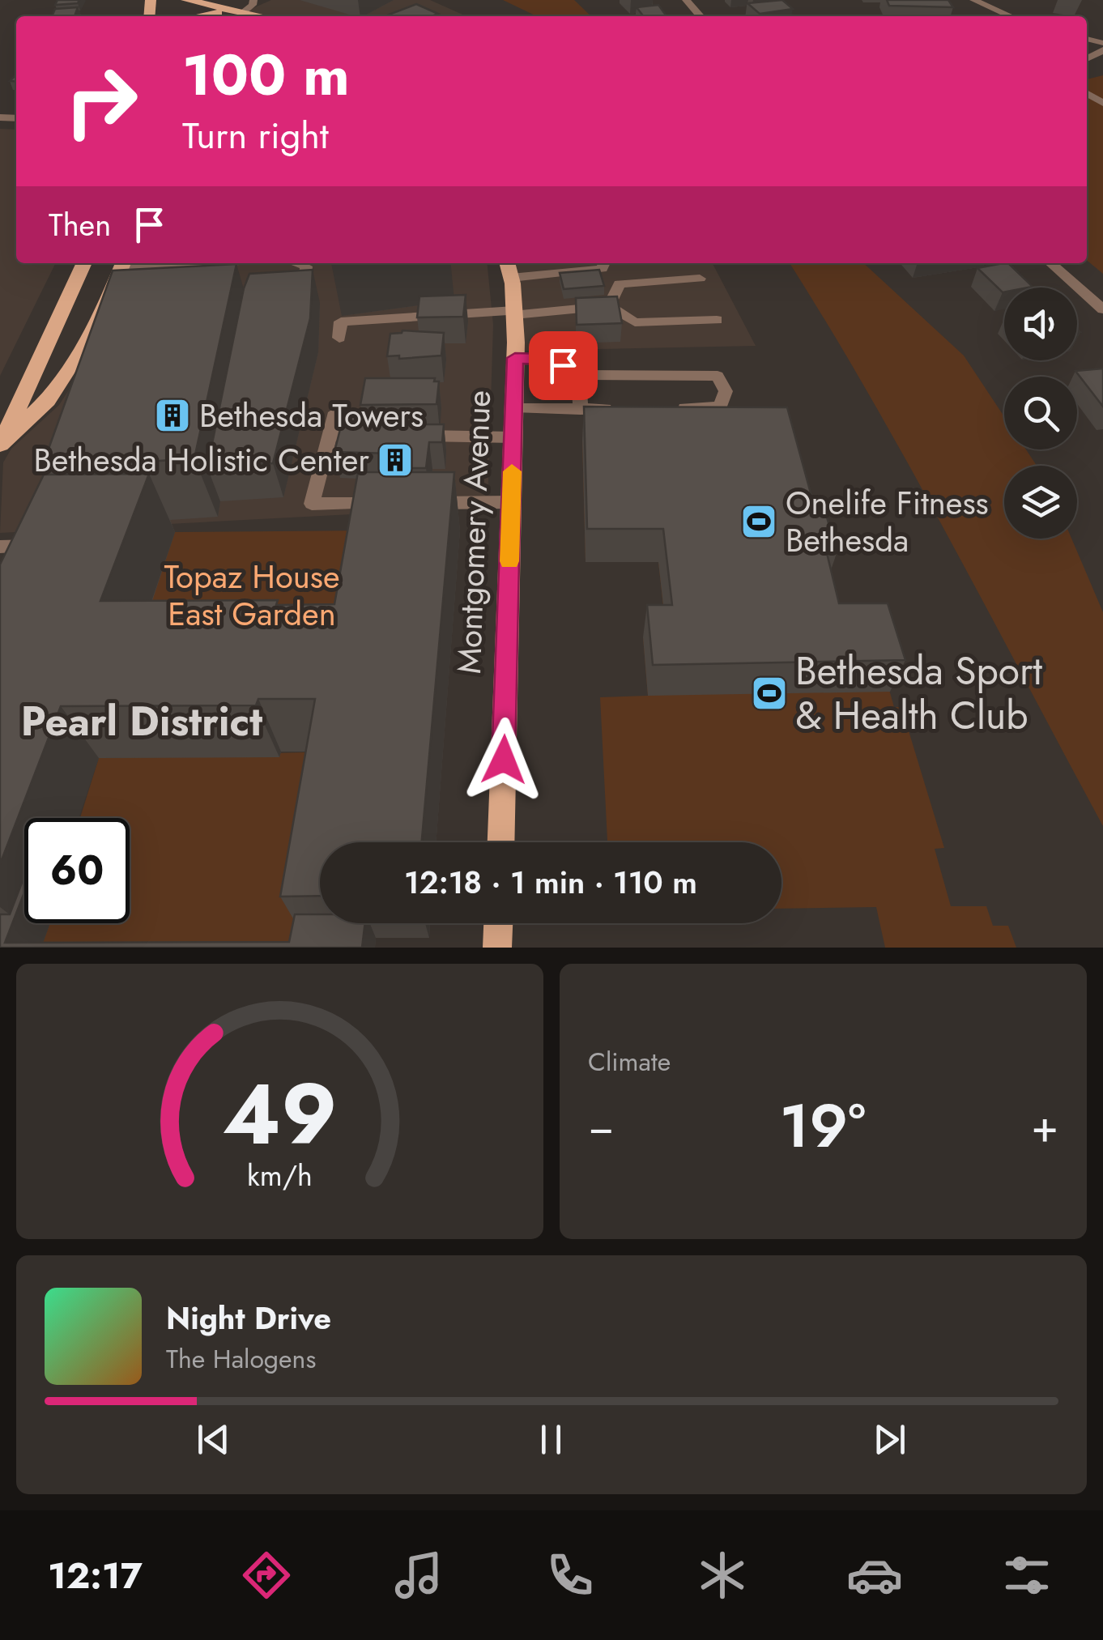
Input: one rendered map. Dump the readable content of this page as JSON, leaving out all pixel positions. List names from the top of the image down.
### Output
{
  "streets": {
    "main road": ["Montgomery Avenue"]
  },
  "districts": ["Pearl District"],
  "parks": ["Topaz House East Garden"],
  "places": {
    "building": ["Bethesda Towers", "Bethesda Holistic Center"],
    "sports": ["Onelife Fitness Bethesda", "Bethesda Sport & Health Club"]
  },
  "page": {
    "turn": ["100 m", "Turn right"],
    "then": "Then",
    "limit": "60",
    "trip": "12:18 · 1 min · 110 m",
    "tile": "Climate",
    "heat": ["−", "19°", "+"],
    "song": ["Night Drive", "The Halogens"],
    "tabs": "12:17",
    "gauge": ["49", "km/h"]
  }
}
